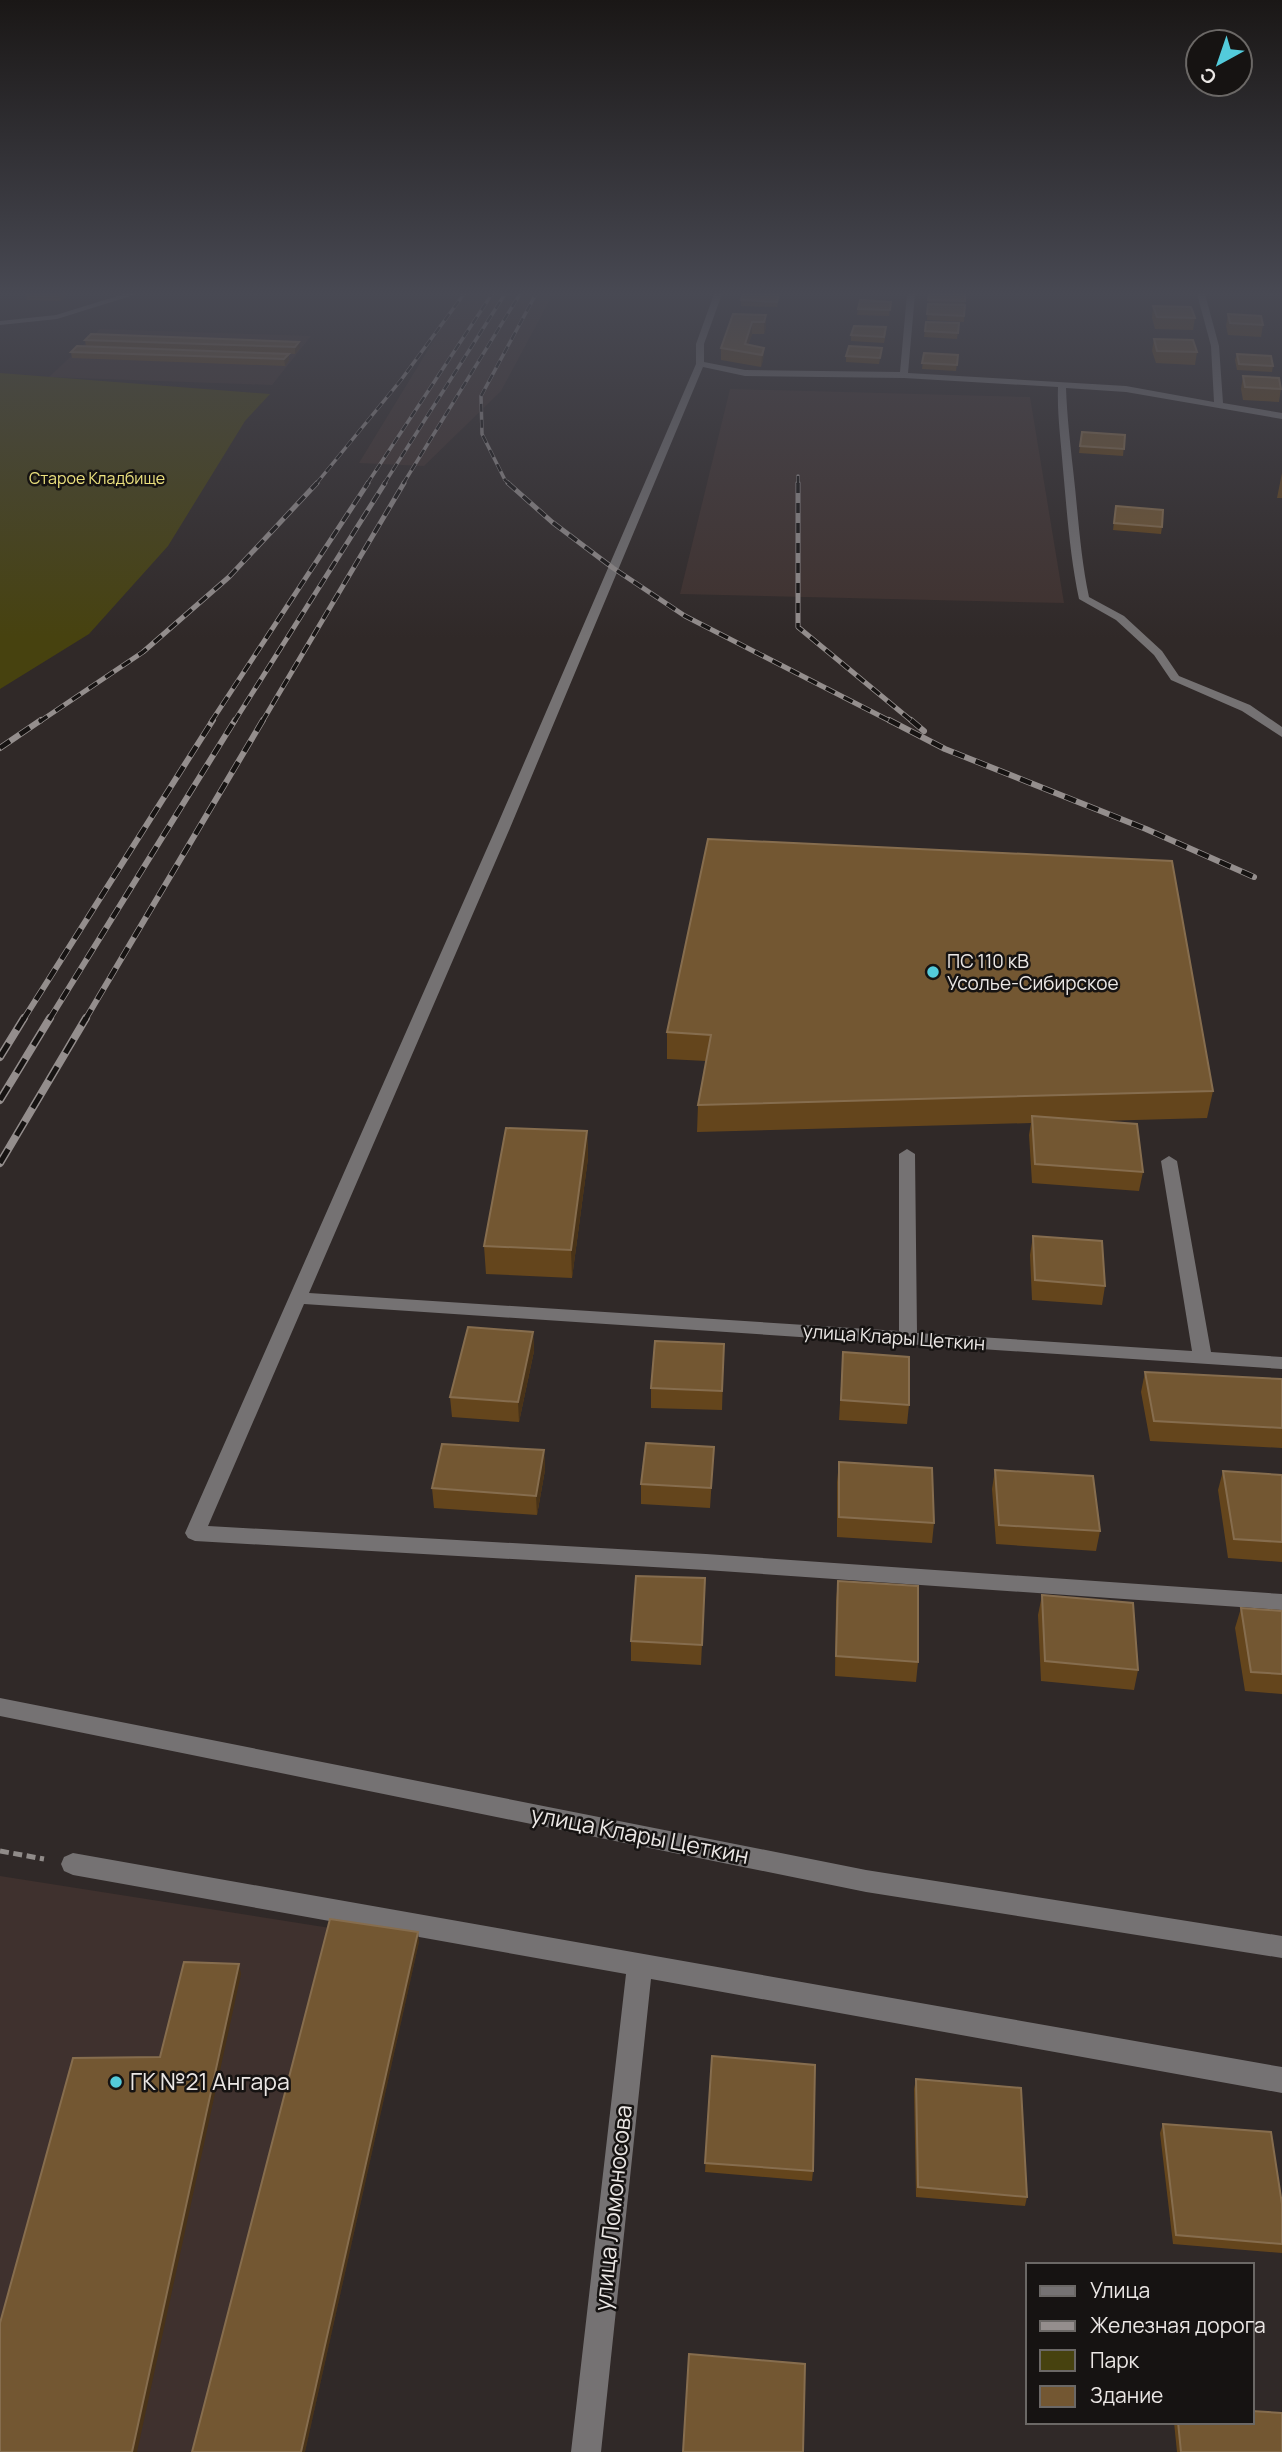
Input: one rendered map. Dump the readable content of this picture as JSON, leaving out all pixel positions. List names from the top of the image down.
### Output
{
  "streets": {
    "street": ["улица Клары Цеткин", "улица Ломоносова"]
  },
  "parks": ["Старое Кладбище"],
  "places": ["ПС 110 кВ Усолье-Сибирское", "ГК №21 Ангара"],
  "legend": [
    "Улица",
    "Железная дорога",
    "Парк",
    "Здание"
  ],
  "north": "bottom left"
}
